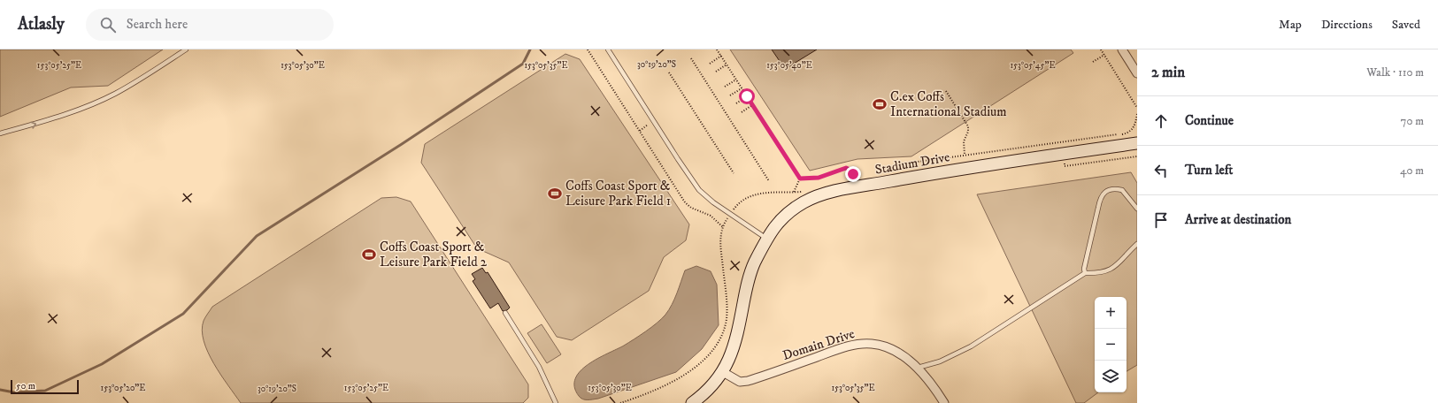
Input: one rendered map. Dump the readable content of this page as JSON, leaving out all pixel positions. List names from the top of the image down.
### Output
{
  "streets": {
    "main road": ["Stadium Drive"],
    "street": ["Domain Drive"]
  },
  "crossings": [
    ["Stadium Drive", "Domain Drive"]
  ],
  "places": {
    "sports": ["C.ex Coffs International Stadium", "Coffs Coast Sport & Leisure Park Field 1", "Coffs Coast Sport & Leisure Park Field 2"]
  },
  "scale_bar": "50 m",
  "page": {
    "header": "Atlasly",
    "search": "Search here",
    "nav": ["Map", "Directions", "Saved"],
    "heading": ["2 min", "Walk · 110 m"],
    "list": [
      ["Continue", "70 m"],
      ["Turn left", "40 m"],
      "Arrive at destination"
    ],
    "map_buttons": ["+", "−"],
    "scale": "50 m"
  },
  "coordinates": [
    "30°19'20\"S",
    "153°05'25\"E",
    "153°05'35\"E",
    "153°05'40\"E",
    "153°05'45\"E",
    "153°05'30\"E",
    "153°05'20\"E"
  ]
}
